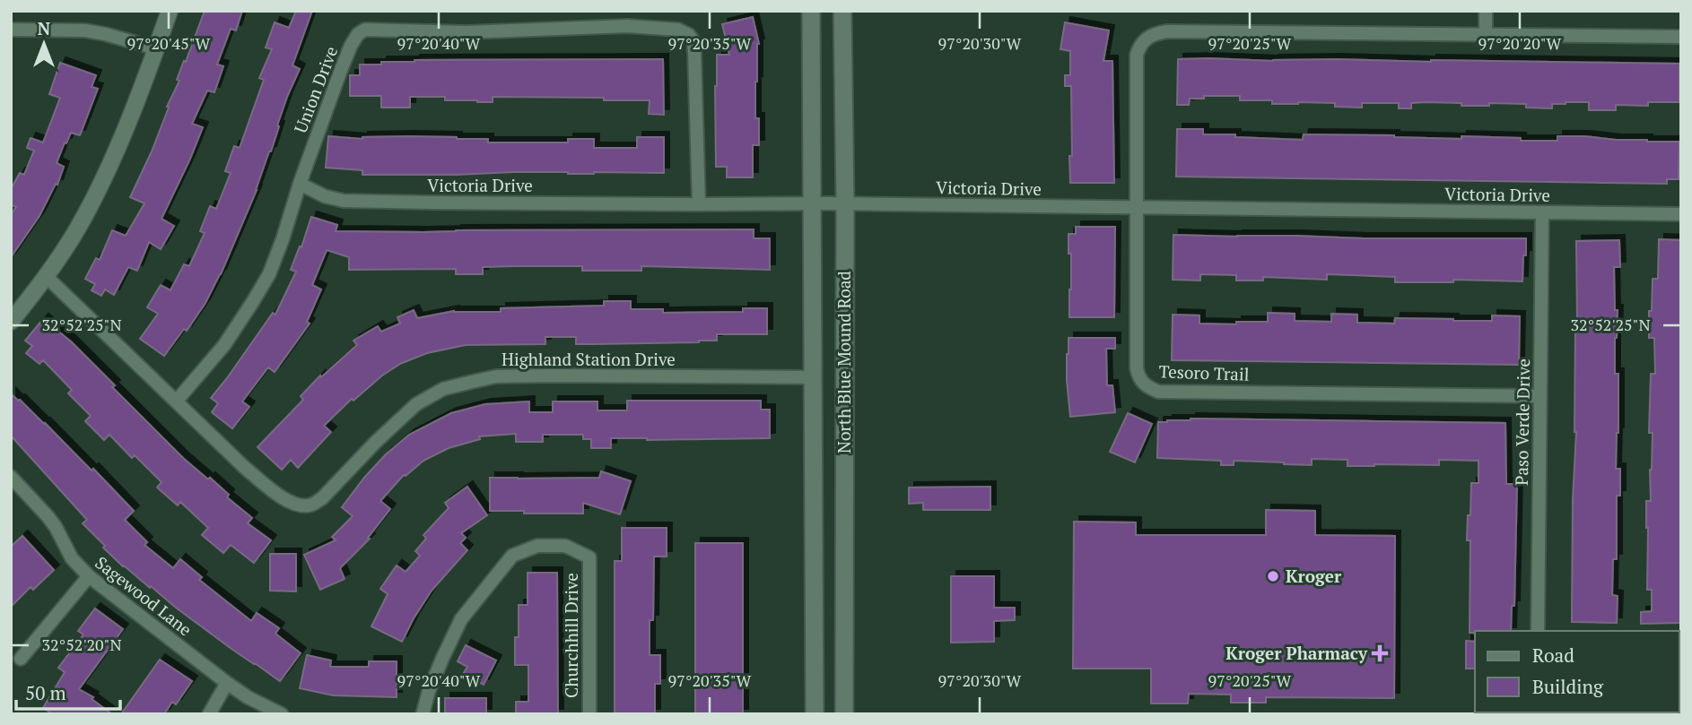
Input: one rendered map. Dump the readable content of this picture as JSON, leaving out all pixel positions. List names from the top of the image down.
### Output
{
  "streets": {
    "main road": ["North Blue Mound Road"],
    "street": [
      "Union Drive",
      "Victoria Drive",
      "Highland Station Drive",
      "Tesoro Trail",
      "Paso Verde Drive",
      "Sagewood Lane",
      "Churchhill Drive"
    ]
  },
  "crossings": [
    ["Union Drive", "Victoria Drive"],
    ["Union Drive", "Highland Station Drive"],
    ["Victoria Drive", "North Blue Mound Road"],
    ["Victoria Drive", "Tesoro Trail"],
    ["Victoria Drive", "Paso Verde Drive"],
    ["Highland Station Drive", "North Blue Mound Road"],
    ["Tesoro Trail", "Paso Verde Drive"]
  ],
  "places": {
    "other": ["Kroger"],
    "health": ["Kroger Pharmacy"]
  },
  "legend": ["Road", "Building"],
  "scale_bar": "50 m",
  "north": "top",
  "coordinates": [
    "97°20'45\"W",
    "97°20'40\"W",
    "97°20'35\"W",
    "97°20'30\"W",
    "97°20'25\"W",
    "97°20'20\"W",
    "32°52'25\"N",
    "32°52'20\"N"
  ]
}
